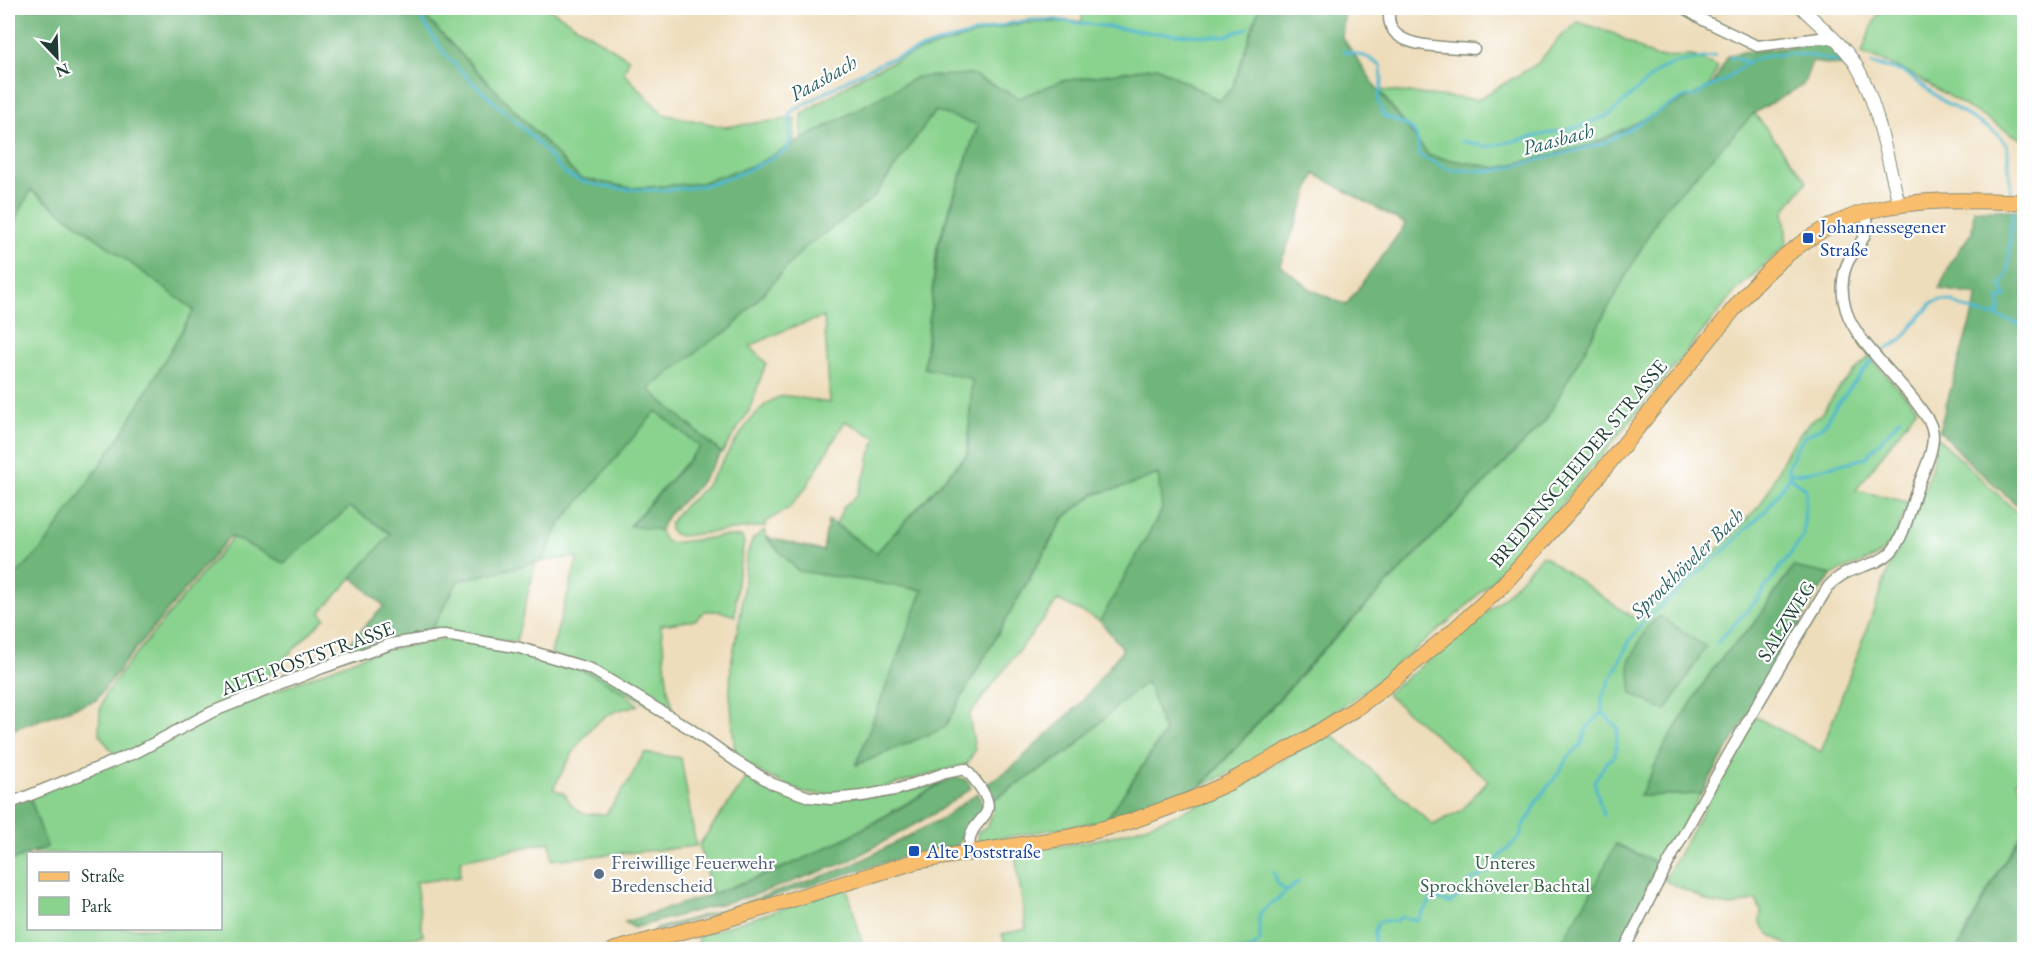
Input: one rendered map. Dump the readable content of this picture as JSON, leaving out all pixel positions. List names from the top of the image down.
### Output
{
  "streets": {
    "main road": ["BREDENSCHEIDER STRASSE"],
    "street": ["SALZWEG", "ALTE POSTSTRASSE"]
  },
  "crossings": [
    ["BREDENSCHEIDER STRASSE", "SALZWEG"],
    ["BREDENSCHEIDER STRASSE", "ALTE POSTSTRASSE"]
  ],
  "water": ["Paasbach", "Sprockhöveler Bach"],
  "parks": ["Unteres Sprockhöveler Bachtal"],
  "places": {
    "transit": ["Johannessegener Straße", "Alte Poststraße"],
    "other": ["Freiwillige Feuerwehr Bredenscheid"]
  },
  "legend": ["Straße", "Park"],
  "north": "bottom right"
}
